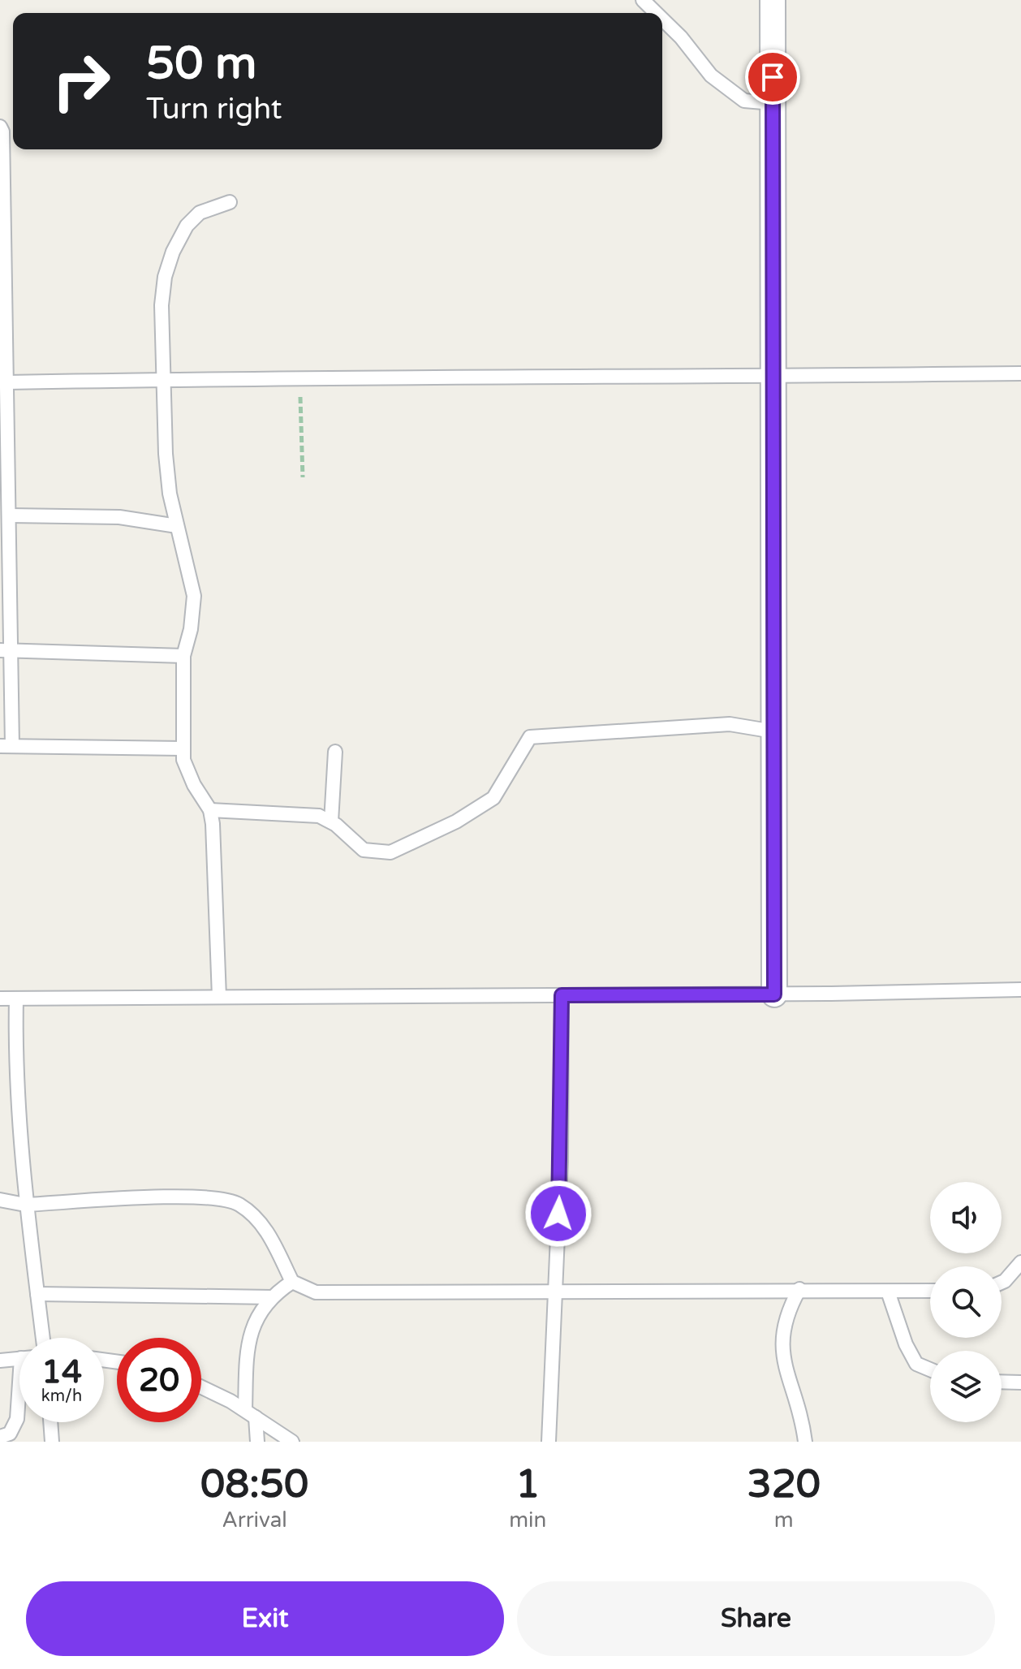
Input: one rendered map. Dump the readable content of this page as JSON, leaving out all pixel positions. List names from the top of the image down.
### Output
{
  "page": {
    "turn": ["50 m", "Turn right"],
    "speed": "14 km/h",
    "limit": "20",
    "eta": [
      "08:50",
      "Arrival",
      "1",
      "min",
      "320",
      "m"
    ],
    "buttons": ["Exit", "Share"]
  }
}
